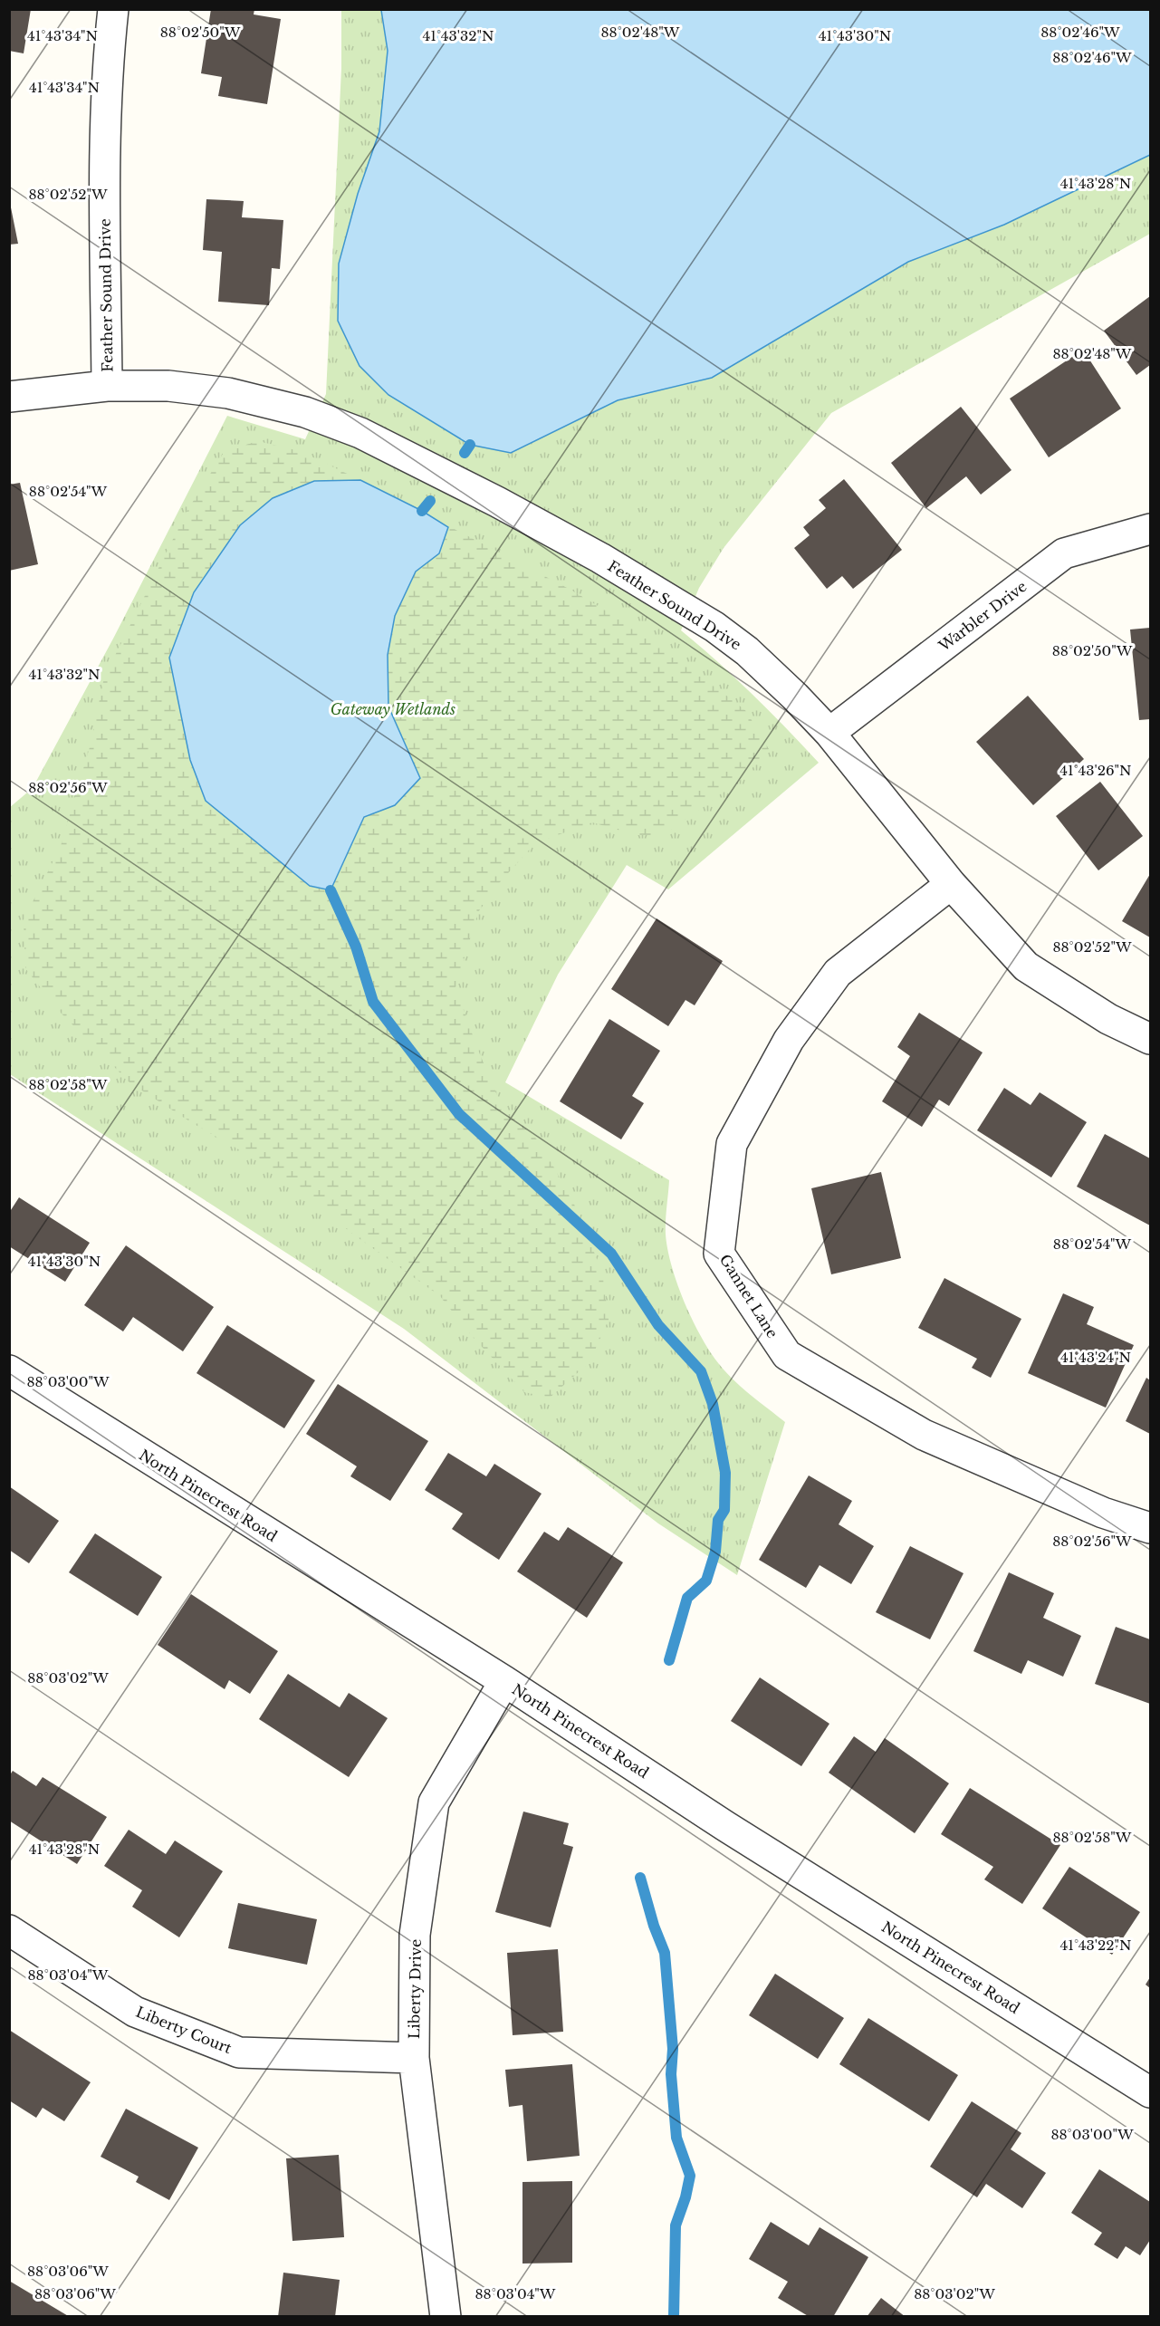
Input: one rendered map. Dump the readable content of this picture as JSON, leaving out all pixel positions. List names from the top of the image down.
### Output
{
  "streets": {
    "street": [
      "Feather Sound Drive",
      "Warbler Drive",
      "Gannet Lane",
      "North Pinecrest Road",
      "Liberty Drive",
      "Liberty Court"
    ]
  },
  "crossings": [
    ["Feather Sound Drive", "Warbler Drive"],
    ["Feather Sound Drive", "Gannet Lane"],
    ["North Pinecrest Road", "Liberty Drive"],
    ["Liberty Drive", "Liberty Court"]
  ],
  "parks": ["Gateway Wetlands"],
  "coordinates": [
    "88°02'50\"W",
    "88°02'48\"W",
    "88°02'46\"W",
    "41°43'34\"N",
    "41°43'32\"N",
    "41°43'30\"N",
    "41°43'28\"N",
    "88°02'52\"W",
    "88°02'54\"W",
    "41°43'26\"N",
    "88°02'56\"W",
    "88°02'58\"W",
    "41°43'24\"N",
    "88°03'00\"W",
    "88°03'02\"W",
    "41°43'22\"N",
    "88°03'04\"W",
    "88°03'06\"W"
  ]
}
